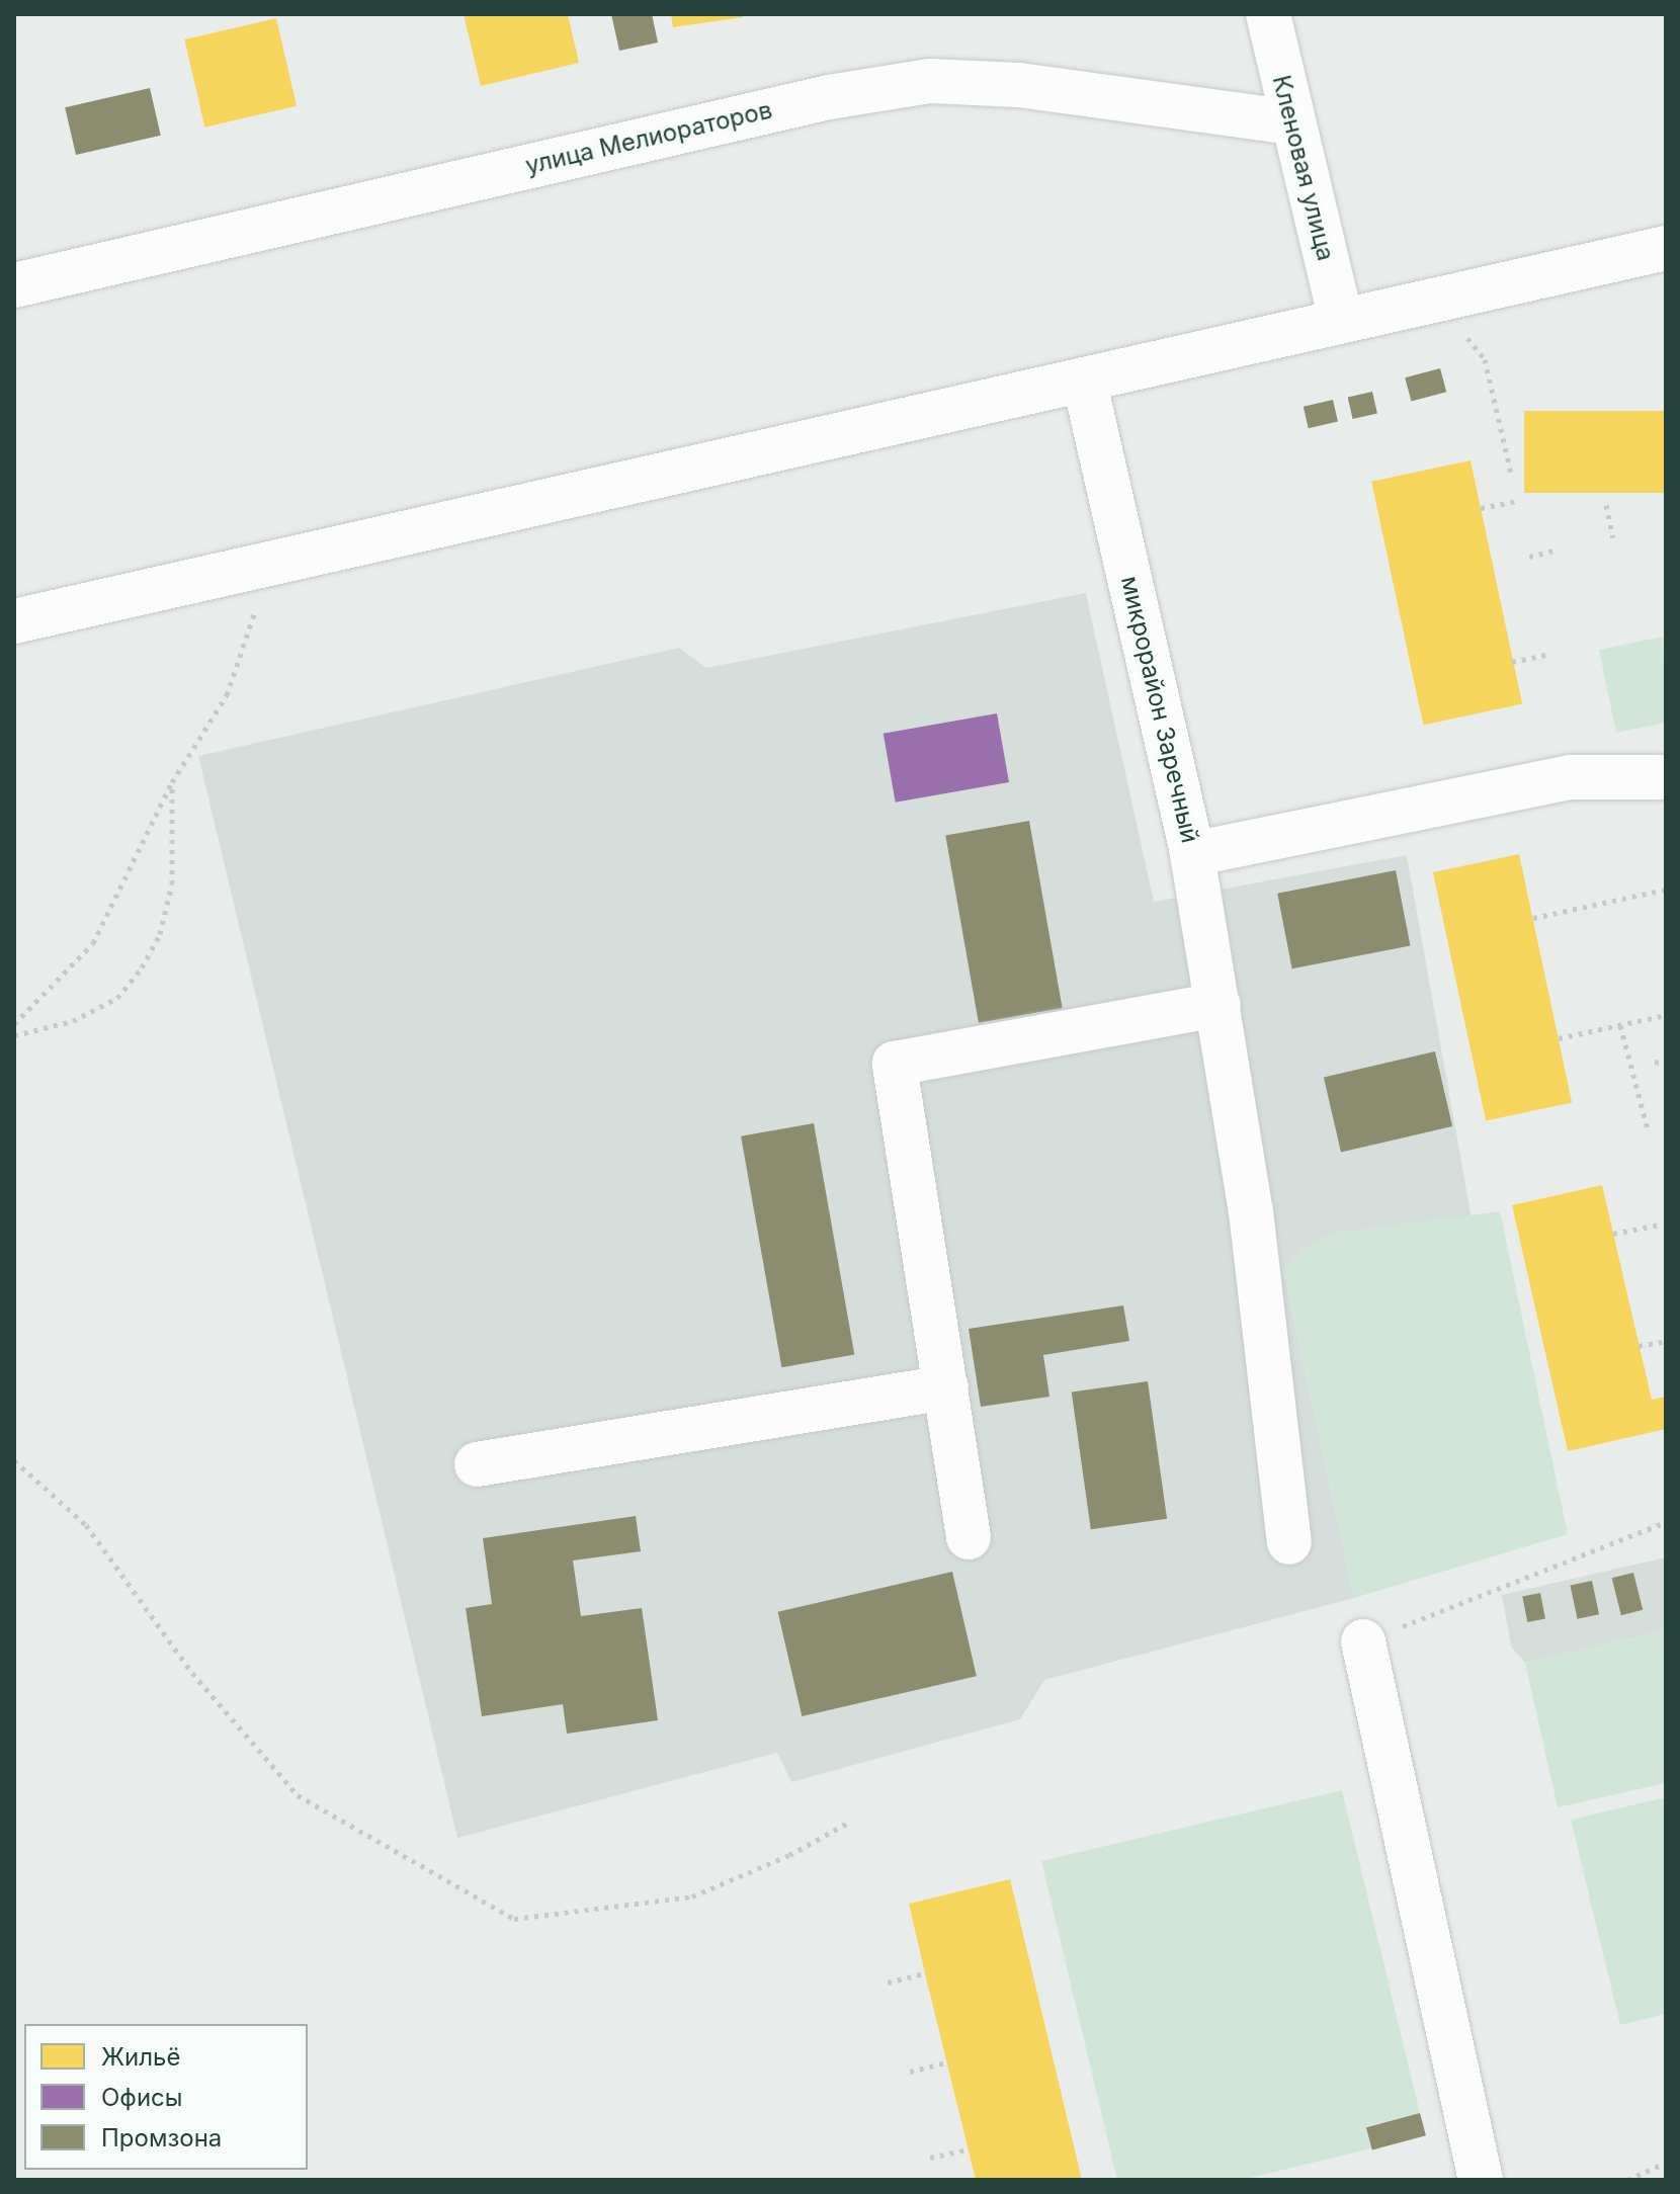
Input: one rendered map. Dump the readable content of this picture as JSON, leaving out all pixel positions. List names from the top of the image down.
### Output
{
  "streets": {
    "street": ["улица Мелиораторов", "Кленовая улица", "микрорайон Заречный"]
  },
  "crossings": [
    ["улица Мелиораторов", "Кленовая улица"]
  ],
  "legend": ["Жильё", "Офисы", "Промзона"]
}
